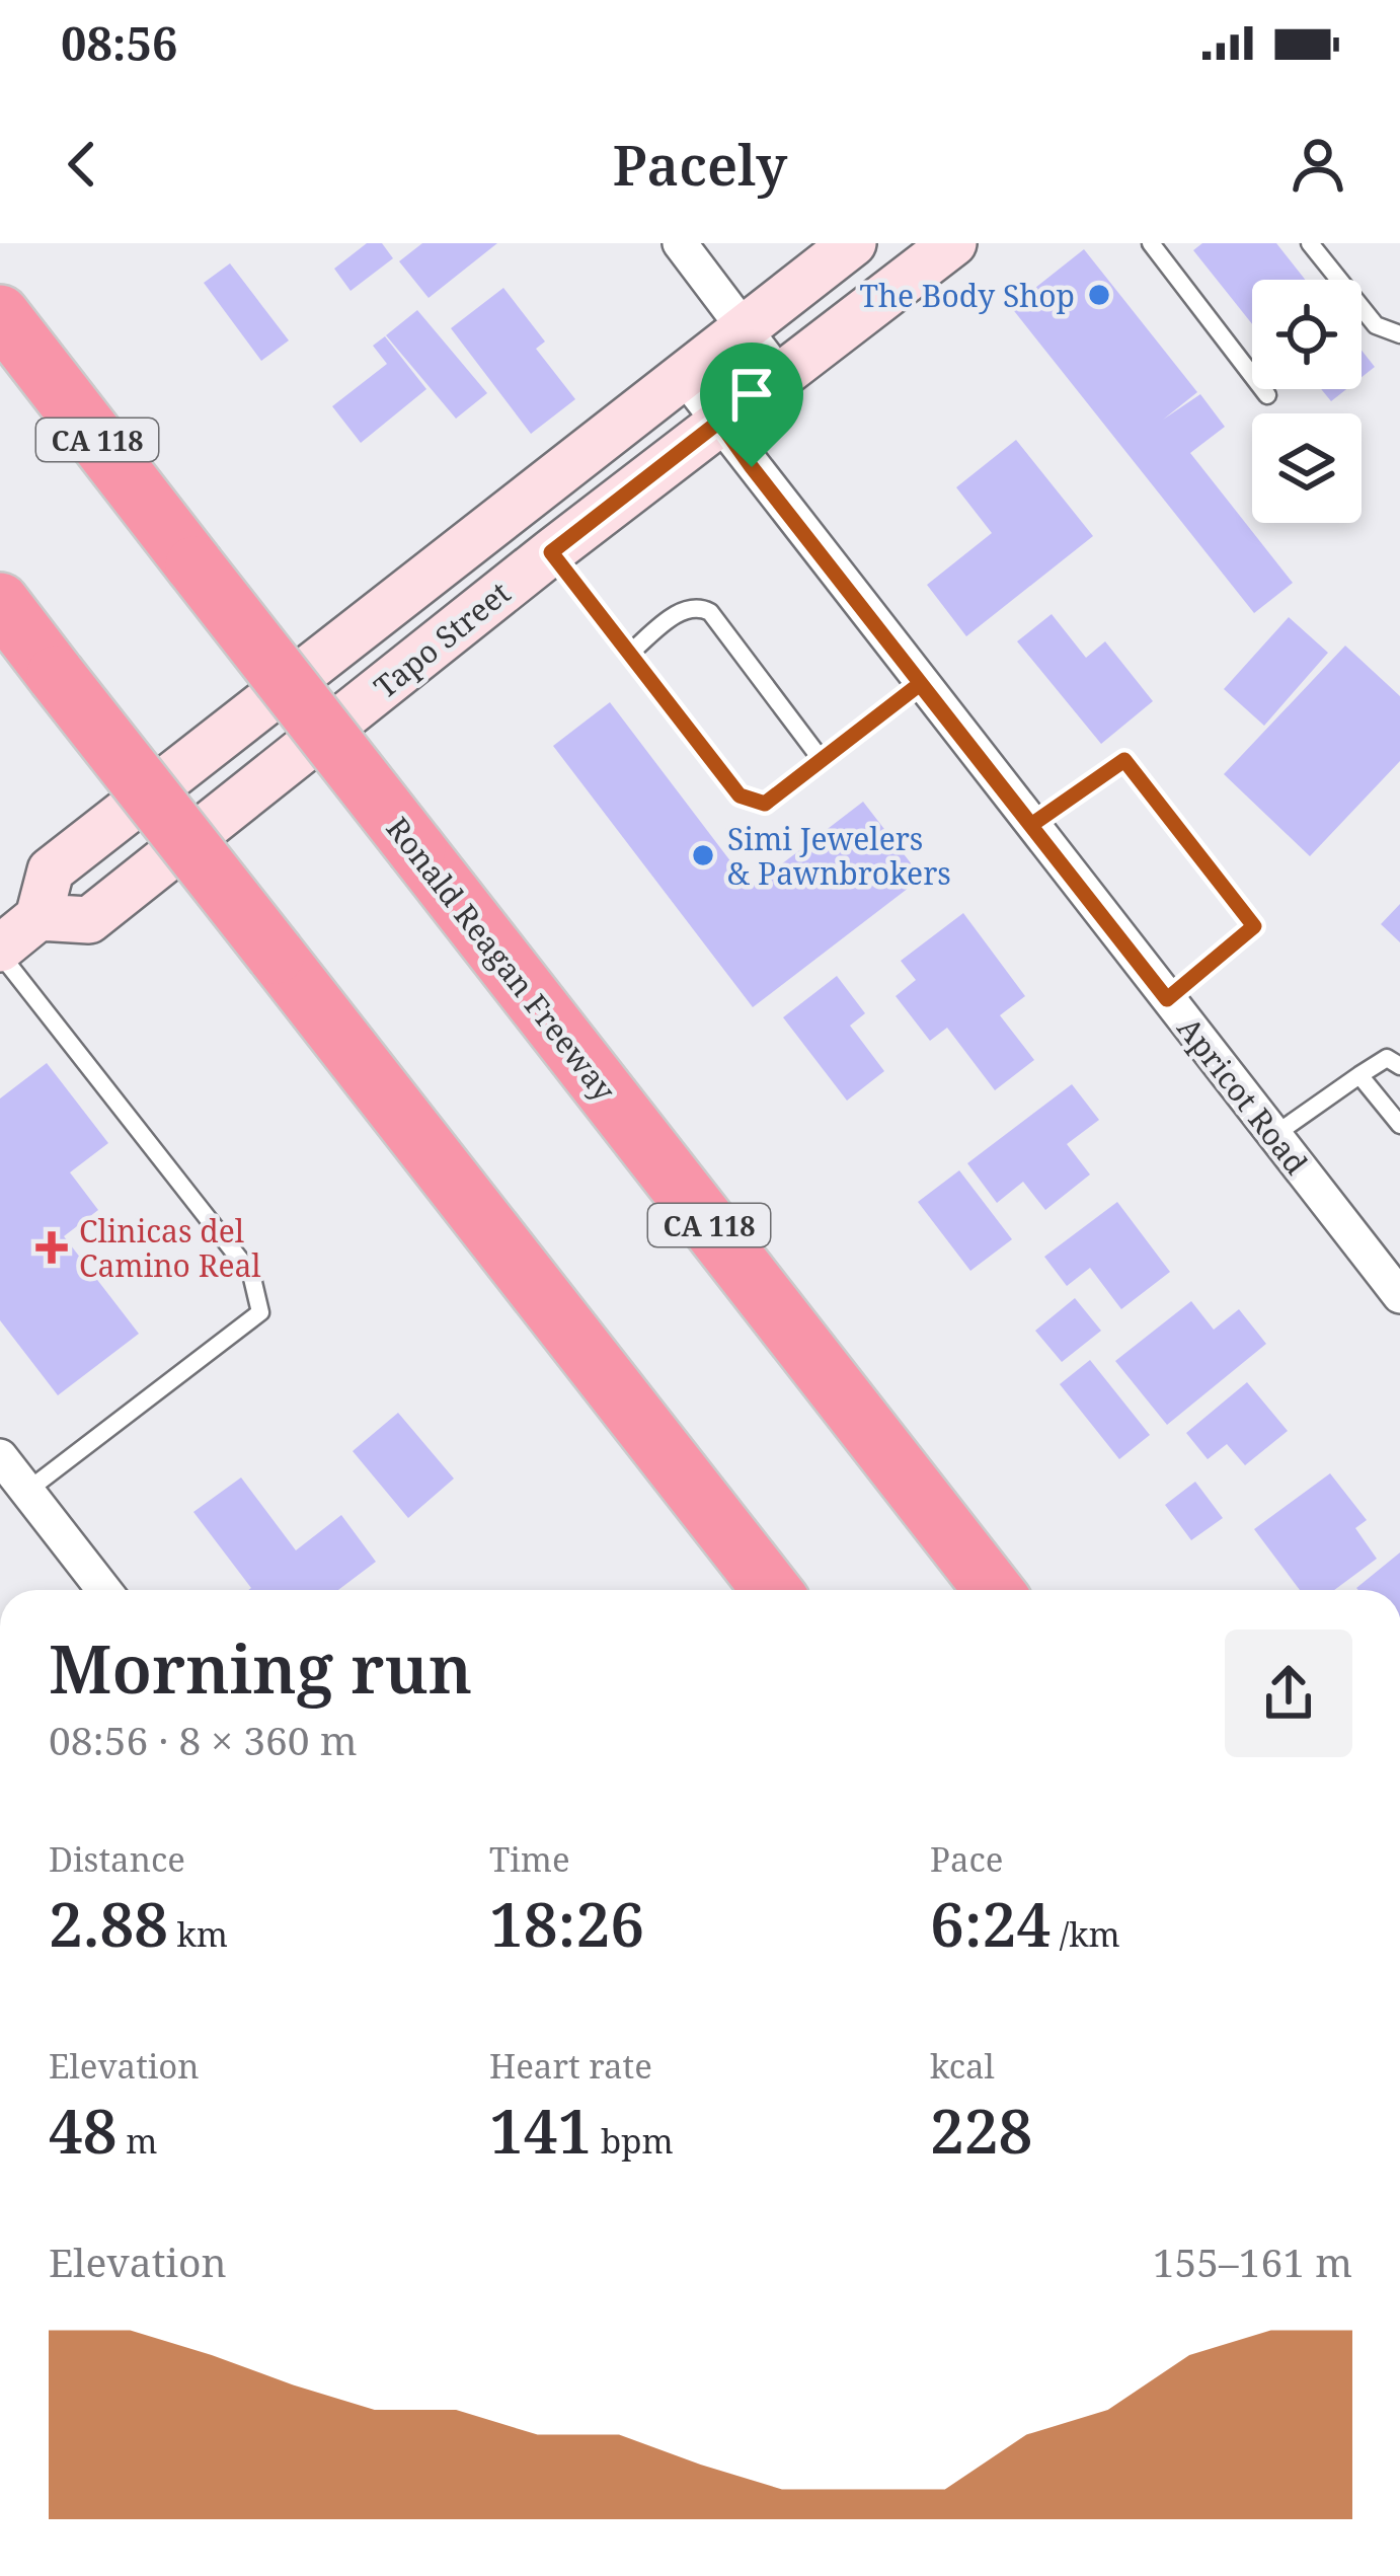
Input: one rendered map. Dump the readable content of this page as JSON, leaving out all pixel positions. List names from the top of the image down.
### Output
{
  "streets": {
    "highway": ["CA 118", "Ronald Reagan Freeway"],
    "street": ["Tapo Street", "Apricot Road"]
  },
  "crossings": [
    ["Tapo Street", "Apricot Road"]
  ],
  "places": {
    "other": ["The Body Shop", "Simi Jewelers & Pawnbrokers"],
    "health": ["Clinicas del Camino Real"]
  },
  "page": {
    "status": "08:56",
    "header": "Pacely",
    "heading": ["Morning run", "08:56 · 8 × 360 m"],
    "stats": [
      ["Distance", "2.88 km"],
      ["Time", "18:26"],
      ["Pace", "6:24 /km"],
      ["Elevation", "48 m"],
      ["Heart rate", "141 bpm"],
      ["kcal", "228"]
    ],
    "chart": ["Elevation", "155–161 m"]
  }
}
